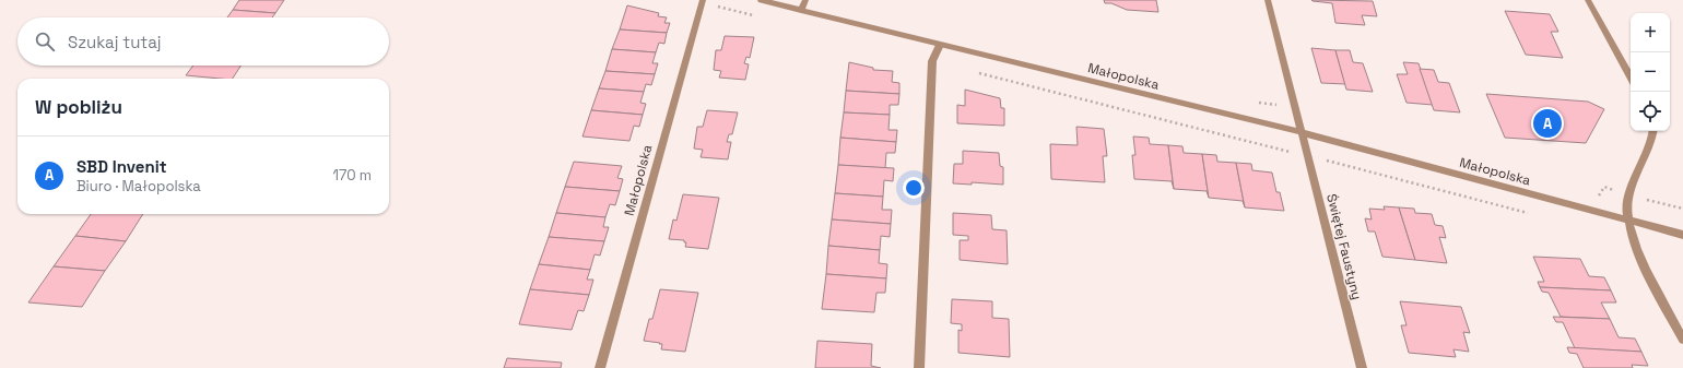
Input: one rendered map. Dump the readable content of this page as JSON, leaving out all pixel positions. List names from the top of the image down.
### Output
{
  "streets": {
    "street": ["Małopolska", "Świętej Faustyny"]
  },
  "crossings": [
    ["Małopolska", "Świętej Faustyny"]
  ],
  "page": {
    "map_buttons": ["+", "−"],
    "search": "Szukaj tutaj",
    "heading": "W pobliżu",
    "pins": "A",
    "list": [
      {
        "mark": "A",
        "name": "SBD Invenit",
        "note": "Biuro · Małopolska",
        "value": "170 m"
      }
    ]
  }
}
